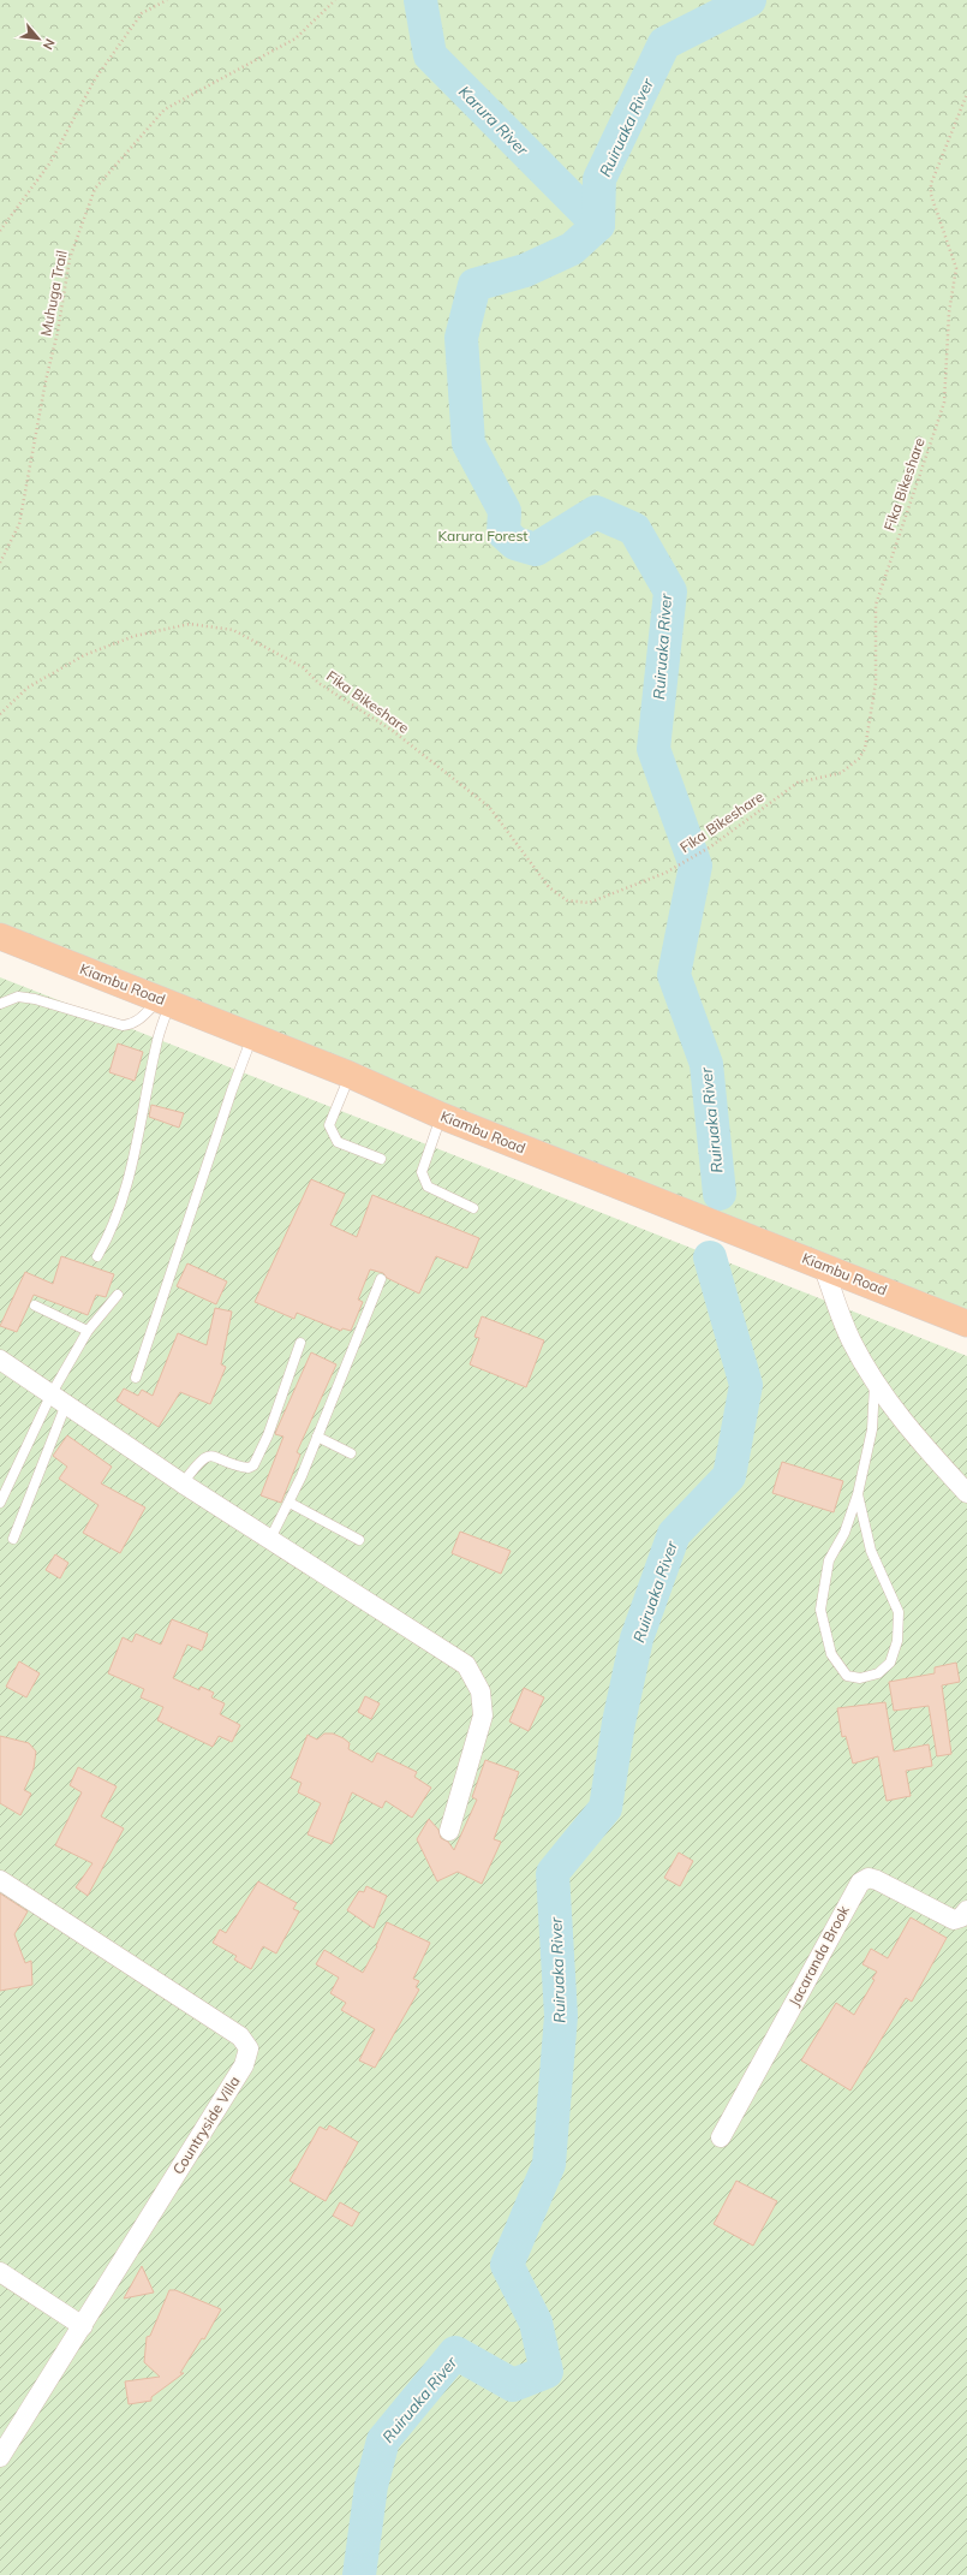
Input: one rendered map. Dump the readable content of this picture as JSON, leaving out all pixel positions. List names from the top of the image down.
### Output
{
  "streets": {
    "highway": ["Kiambu Road"],
    "street": ["Jacaranda Brook", "Countryside Villa"],
    "path": ["Muhuga Trail", "Fika Bikeshare"]
  },
  "water": ["Karura River", "Ruiruaka River"],
  "parks": ["Karura Forest"],
  "north": "bottom right"
}
